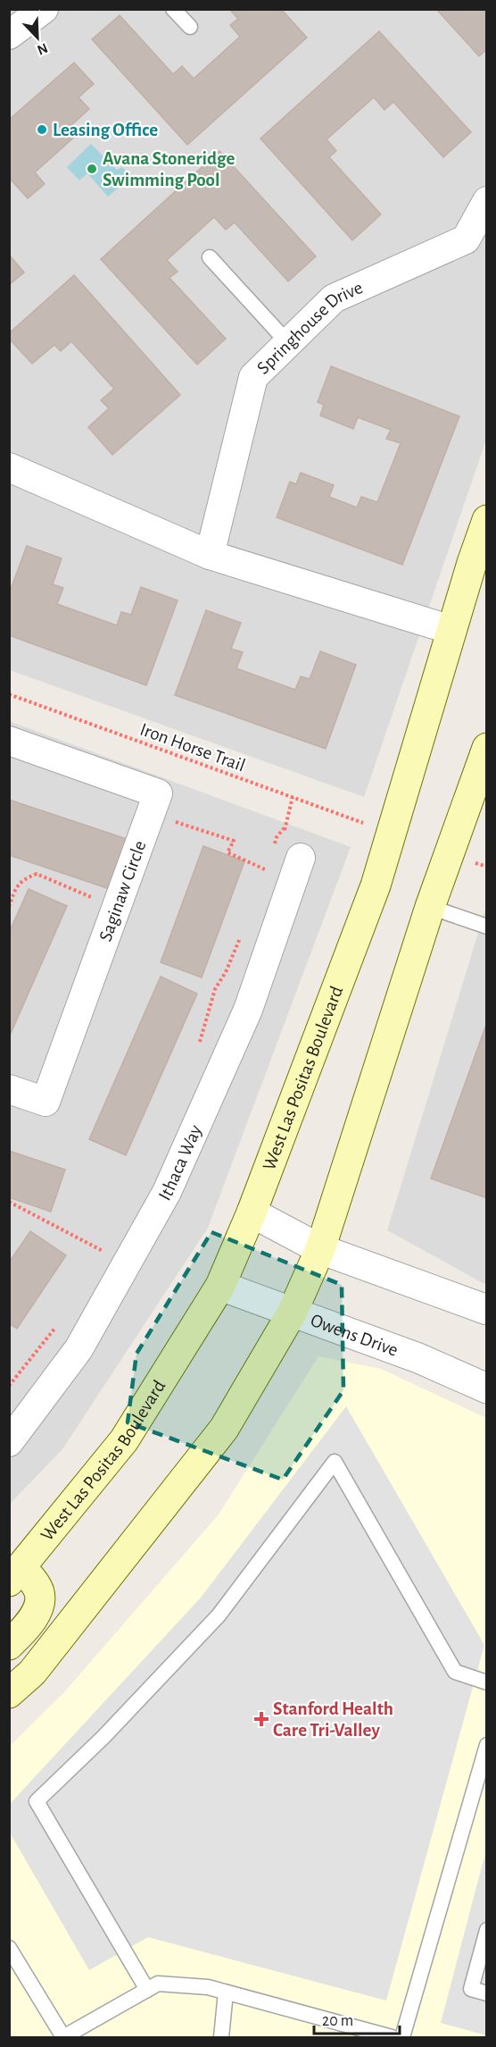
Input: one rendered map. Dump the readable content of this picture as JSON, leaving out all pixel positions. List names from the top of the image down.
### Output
{
  "streets": {
    "main road": ["West Las Positas Boulevard"],
    "street": [
      "Springhouse Drive",
      "Saginaw Circle",
      "Ithaca Way",
      "Owens Drive"
    ],
    "path": ["Iron Horse Trail"]
  },
  "crossings": [
    ["West Las Positas Boulevard", "Owens Drive"]
  ],
  "places": {
    "other": ["Leasing Office", "Avana Stoneridge Swimming Pool"],
    "health": ["Stanford Health Care Tri-Valley"]
  },
  "scale_bar": "20 m",
  "north": "bottom right"
}
